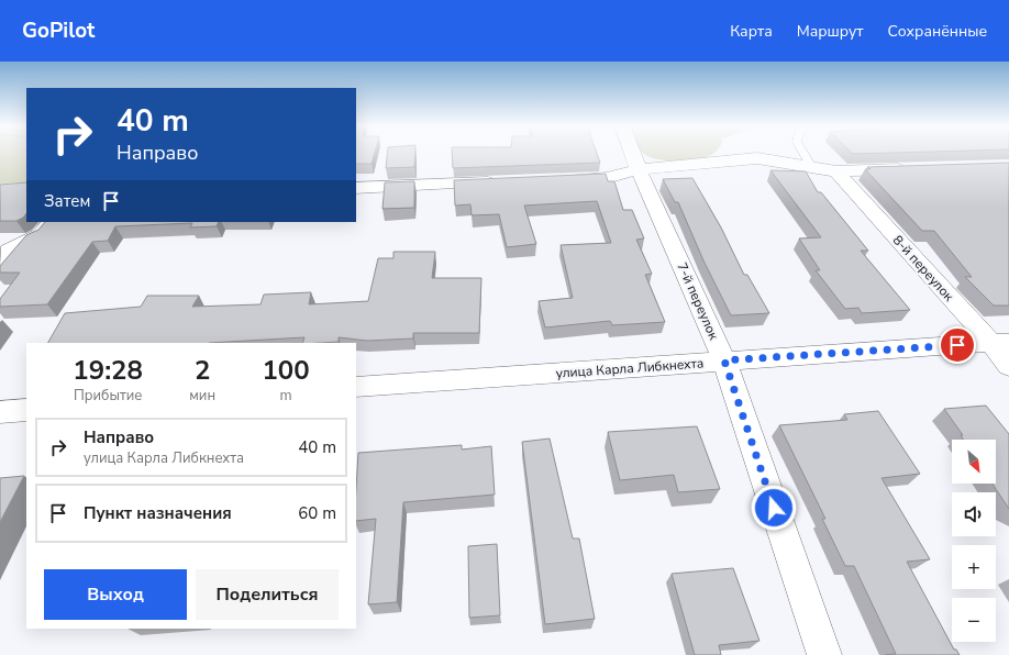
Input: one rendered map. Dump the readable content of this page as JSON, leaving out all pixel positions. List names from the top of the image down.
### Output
{
  "streets": {
    "street": ["8-й переулок", "7-й переулок", "улица Карла Либкнехта"]
  },
  "crossings": [
    ["8-й переулок", "улица Карла Либкнехта"],
    ["7-й переулок", "улица Карла Либкнехта"]
  ],
  "north": "bottom right",
  "page": {
    "header": "GoPilot",
    "nav": ["Карта", "Маршрут", "Сохранённые"],
    "turn": ["40 m", "Направо"],
    "then": "Затем",
    "eta": [
      "19:28",
      "Прибытие",
      "2",
      "мин",
      "100",
      "m"
    ],
    "list": [
      {
        "name": "Направо",
        "note": "улица Карла Либкнехта",
        "value": "40 m"
      },
      {
        "name": "Пункт назначения",
        "value": "60 m"
      }
    ],
    "map_buttons": ["+", "−"],
    "buttons": ["Выход", "Поделиться"]
  }
}
